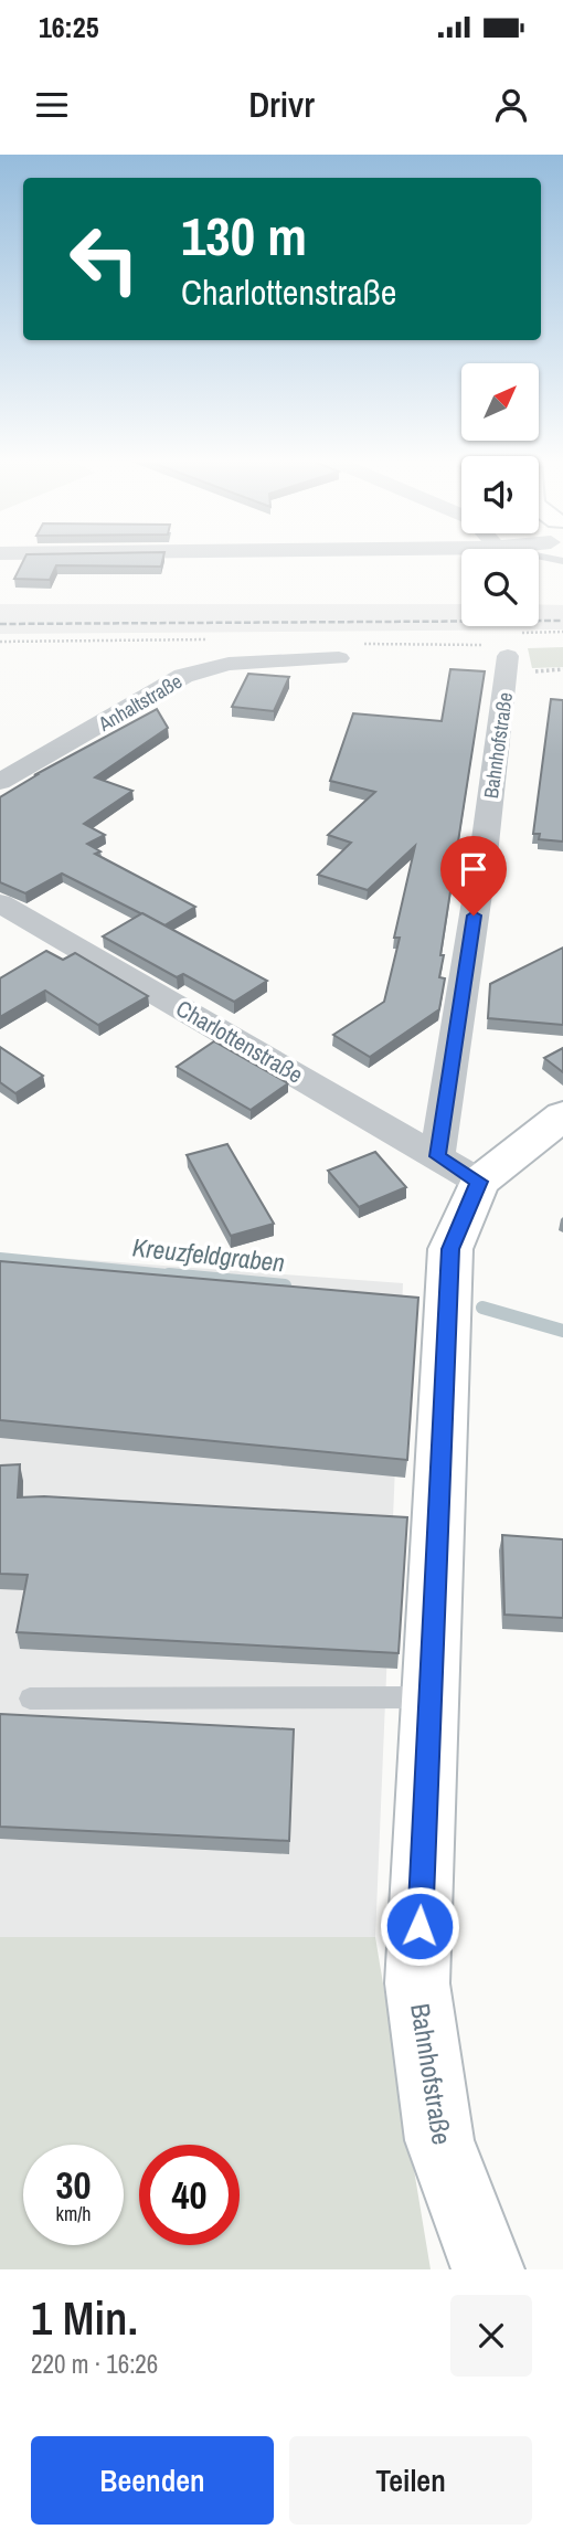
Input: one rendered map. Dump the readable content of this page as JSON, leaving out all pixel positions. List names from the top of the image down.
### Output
{
  "streets": {
    "street": ["Anhaltstraße", "Bahnhofstraße", "Charlottenstraße"]
  },
  "crossings": [
    ["Bahnhofstraße", "Charlottenstraße"]
  ],
  "water": ["Kreuzfeldgraben"],
  "north": "top right",
  "page": {
    "status": "16:25",
    "header": "Drivr",
    "turn": ["130 m", "Charlottenstraße"],
    "speed": "30 km/h",
    "limit": "40",
    "heading": ["1 Min.", "220 m · 16:26"],
    "buttons": ["Beenden", "Teilen"]
  }
}
